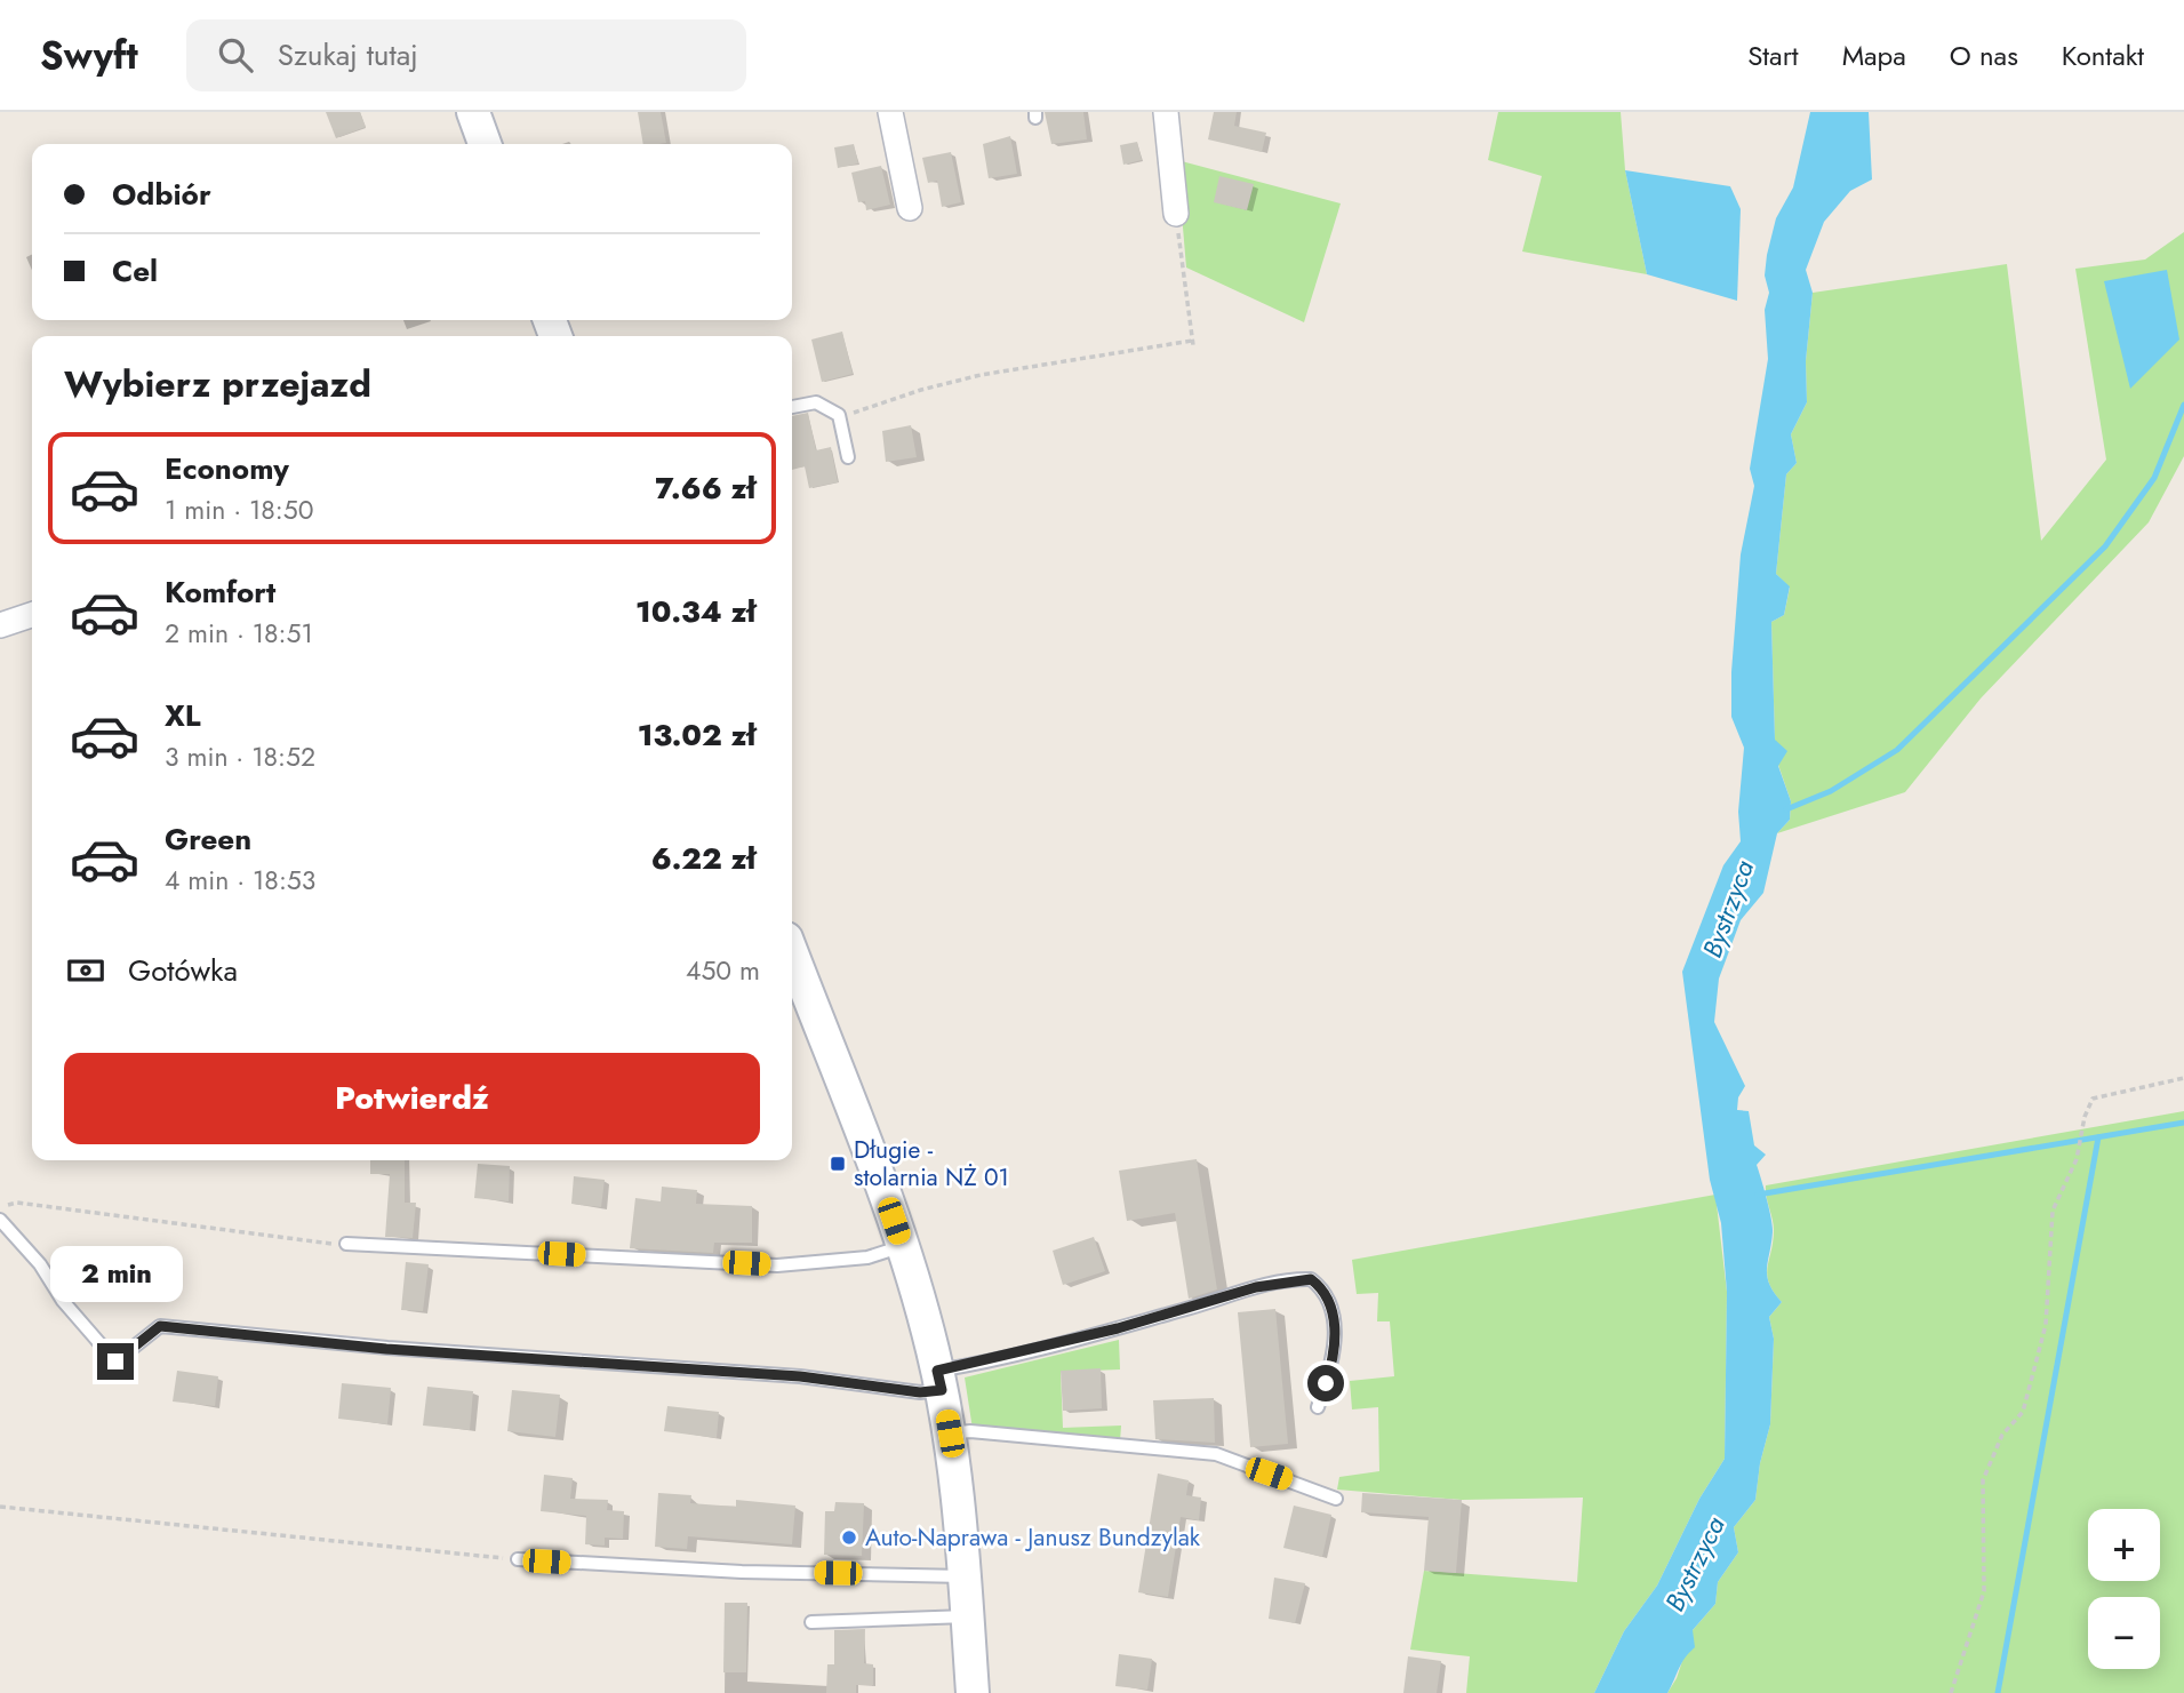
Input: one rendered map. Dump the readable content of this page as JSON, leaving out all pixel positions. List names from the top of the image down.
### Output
{
  "water": ["Bystrzyca"],
  "places": {
    "transit": ["Długie - stolarnia NŻ 01"],
    "other": ["Auto-Naprawa - Janusz Bundzylak"]
  },
  "page": {
    "header": "Swyft",
    "search": "Szukaj tutaj",
    "nav": [
      "Start",
      "Mapa",
      "O nas",
      "Kontakt"
    ],
    "banner": ["Odbiór", "Cel"],
    "heading": "Wybierz przejazd",
    "list": [
      {
        "name": "Economy",
        "note": "1 min · 18:50",
        "value": "7.66 zł"
      },
      {
        "name": "Komfort",
        "note": "2 min · 18:51",
        "value": "10.34 zł"
      },
      {
        "name": "XL",
        "note": "3 min · 18:52",
        "value": "13.02 zł"
      },
      {
        "name": "Green",
        "note": "4 min · 18:53",
        "value": "6.22 zł"
      }
    ],
    "pay": ["Gotówka", "450 m"],
    "buttons": "Potwierdź",
    "bubble": "2 min",
    "map_buttons": ["+", "−"]
  }
}
